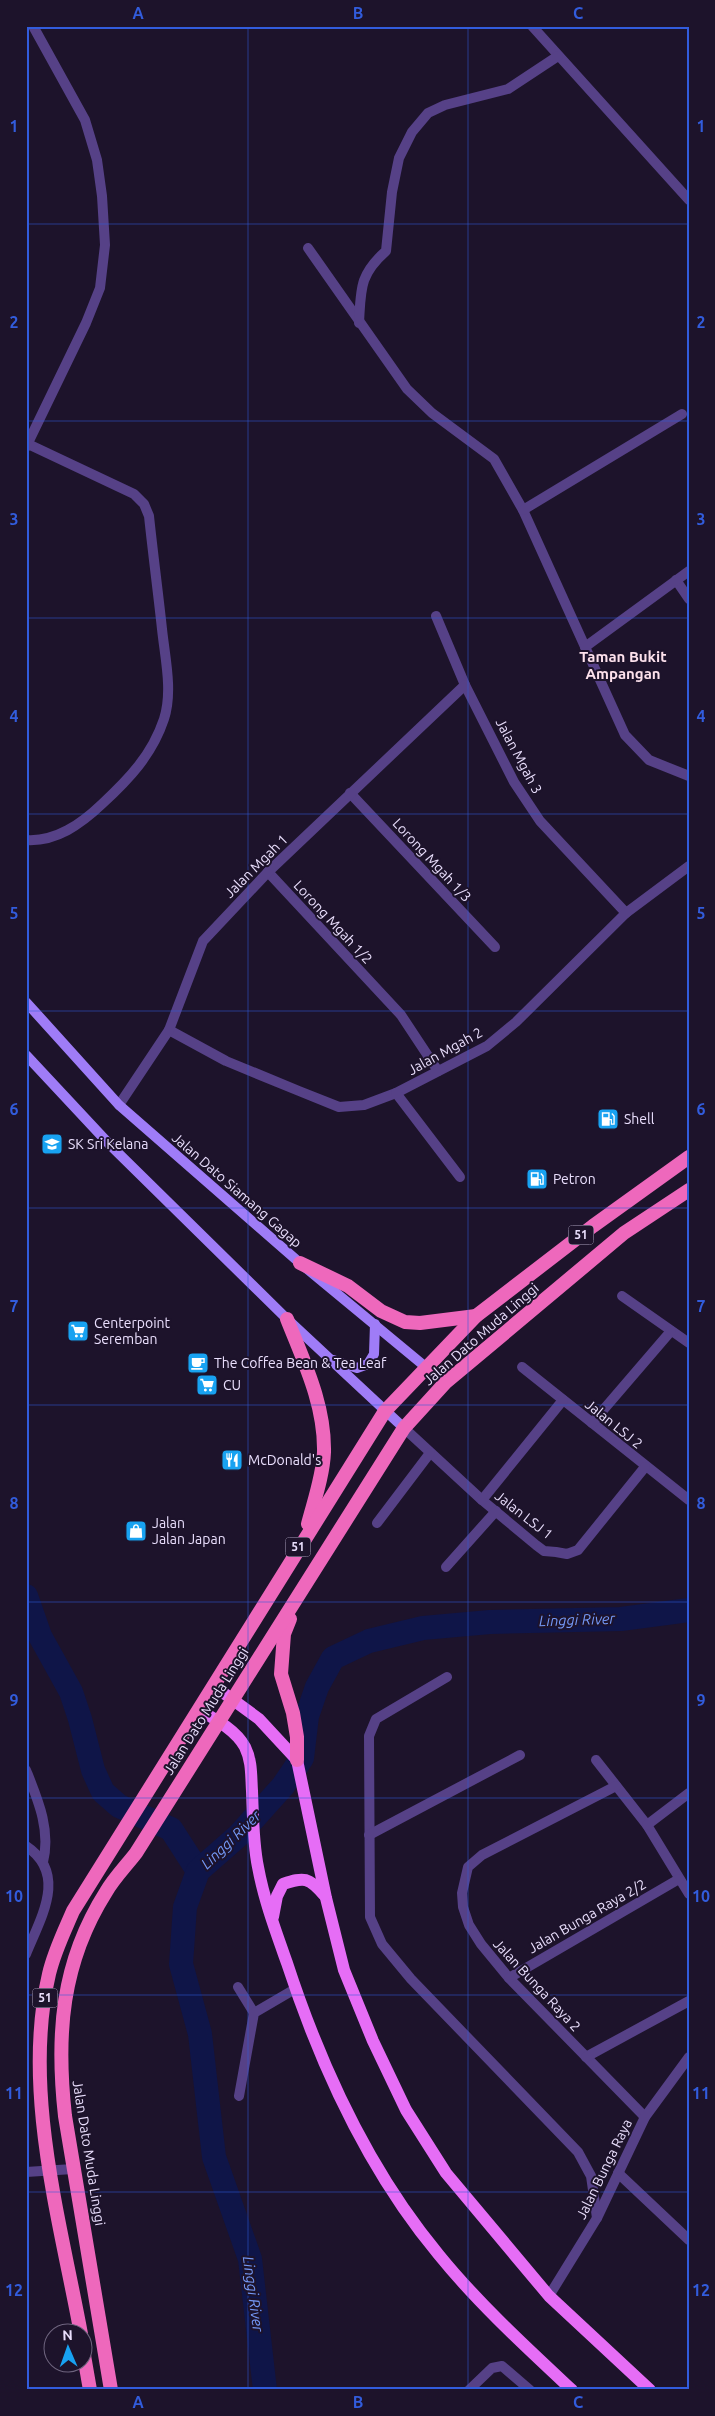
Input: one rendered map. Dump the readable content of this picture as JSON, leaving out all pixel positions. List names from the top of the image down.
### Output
{
  "streets": {
    "highway": ["51", "Jalan Dato Muda Linggi"],
    "main road": ["Jalan Dato Siamang Gagap"],
    "street": [
      "Jalan Mgah 3",
      "Lorong Mgah 1/3",
      "Jalan Mgah 1",
      "Lorong Mgah 1/2",
      "Jalan Mgah 2",
      "Jalan LSJ 2",
      "Jalan LSJ 1",
      "Jalan Bunga Raya 2/2",
      "Jalan Bunga Raya 2",
      "Jalan Bunga Raya"
    ]
  },
  "crossings": [
    ["Jalan Mgah 3", "Jalan Mgah 1"],
    ["Jalan Mgah 3", "Jalan Mgah 2"],
    ["Lorong Mgah 1/3", "Jalan Mgah 1"],
    ["Jalan Mgah 1", "Lorong Mgah 1/2"],
    ["Jalan Mgah 1", "Jalan Mgah 2"],
    ["Jalan Mgah 1", "Jalan Dato Siamang Gagap"],
    ["Lorong Mgah 1/2", "Jalan Mgah 2"],
    ["Jalan Dato Siamang Gagap", "Jalan Dato Muda Linggi"],
    ["Jalan Dato Muda Linggi", "Jalan LSJ 1"],
    ["Jalan LSJ 2", "Jalan LSJ 1"],
    ["Jalan Bunga Raya 2/2", "Jalan Bunga Raya 2"],
    ["Jalan Bunga Raya 2", "Jalan Bunga Raya"]
  ],
  "districts": ["Taman Bukit Ampangan"],
  "water": ["Linggi River"],
  "places": {
    "fuel station": ["Shell", "Petron"],
    "school or university": ["SK Sri Kelana"],
    "supermarket": ["Centerpoint Seremban", "CU"],
    "cafe": ["The Coffea Bean & Tea Leaf"],
    "restaurant": ["McDonald's"],
    "shop": ["Jalan Jalan Japan"]
  },
  "north": "top",
  "grid": {
    "columns": ["A", "B", "C"],
    "rows": [
      "1",
      "2",
      "3",
      "4",
      "5",
      "6",
      "7",
      "8",
      "9",
      "10",
      "11",
      "12"
    ]
  }
}
